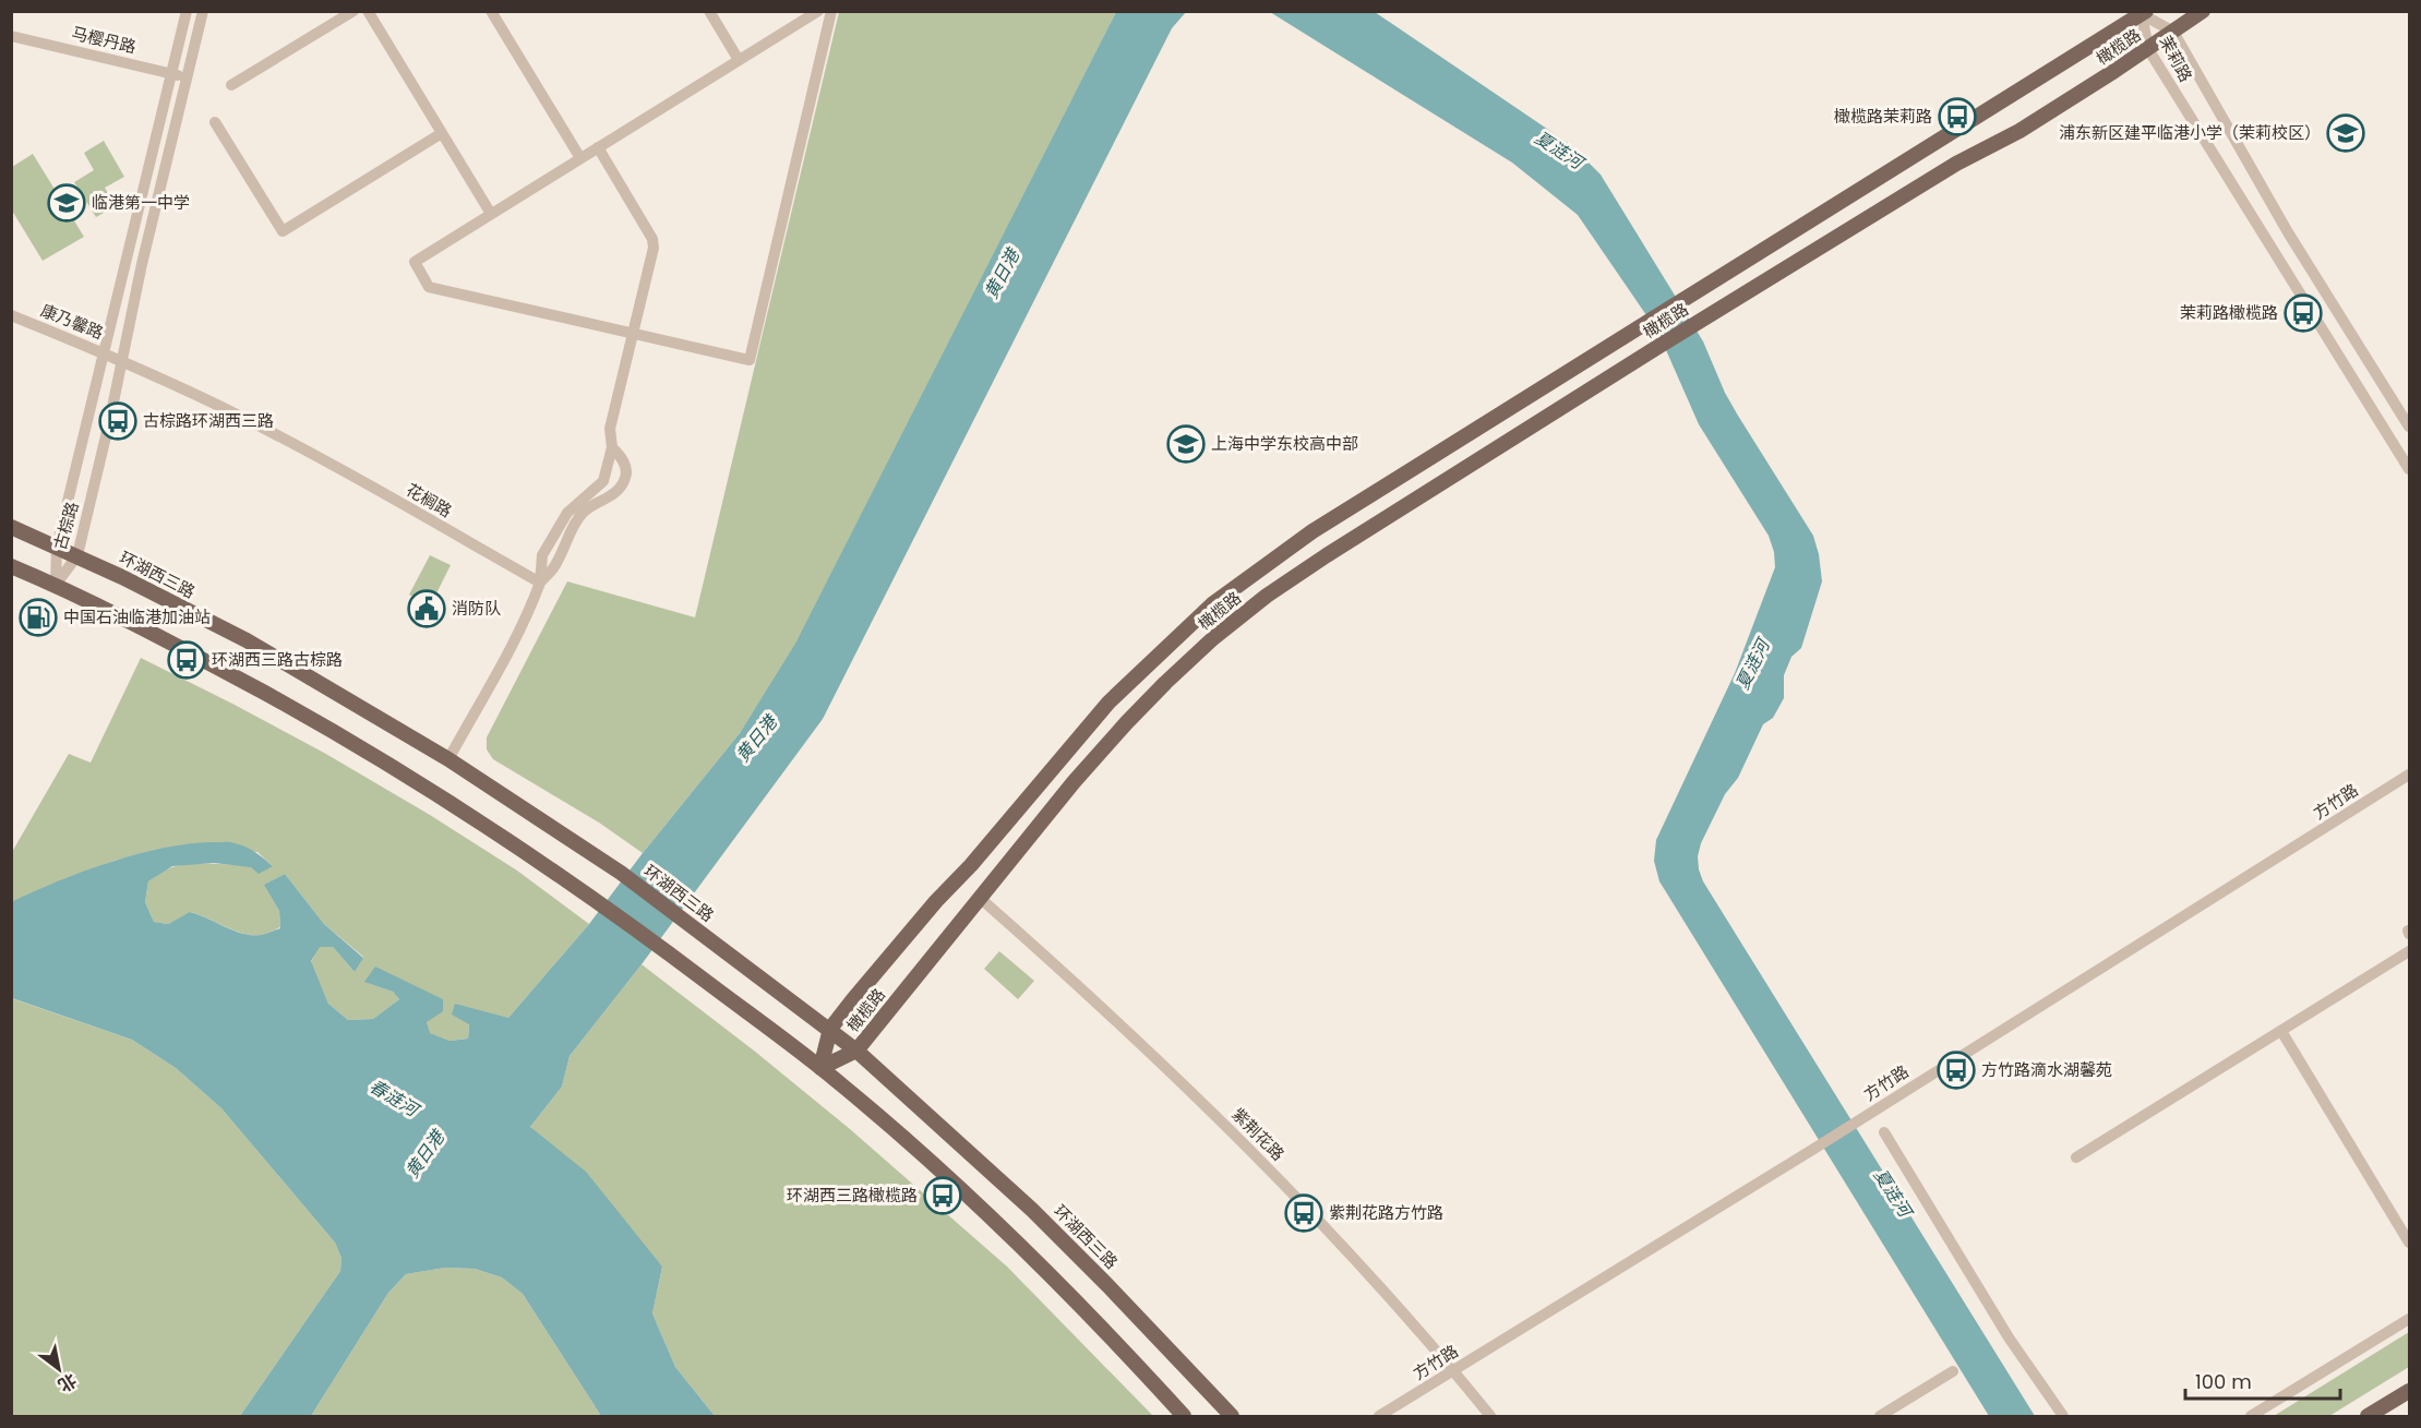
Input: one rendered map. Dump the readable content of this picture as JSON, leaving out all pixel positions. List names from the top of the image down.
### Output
{
  "streets": {
    "main road": ["橄榄路", "环湖西三路"],
    "street": [
      "马樱丹路",
      "茉莉路",
      "康乃馨路",
      "花榈路",
      "古棕路",
      "方竹路",
      "紫荆花路"
    ]
  },
  "crossings": [
    ["马樱丹路", "古棕路"],
    ["橄榄路", "茉莉路"],
    ["橄榄路", "环湖西三路"],
    ["橄榄路", "紫荆花路"],
    ["康乃馨路", "花榈路"],
    ["康乃馨路", "古棕路"],
    ["花榈路", "古棕路"],
    ["古棕路", "环湖西三路"],
    ["方竹路", "紫荆花路"]
  ],
  "water": ["夏涟河", "黄日港", "春涟河"],
  "places": {
    "bus stop": [
      "橄榄路茉莉路",
      "茉莉路橄榄路",
      "古棕路环湖西三路",
      "环湖西三路古棕路",
      "方竹路滴水湖馨苑",
      "环湖西三路橄榄路",
      "紫荆花路方竹路"
    ],
    "school or university": ["浦东新区建平临港小学（茉莉校区）", "临港第一中学", "上海中学东校高中部"],
    "public building": ["消防队"],
    "fuel station": ["中国石油临港加油站"]
  },
  "scale_bar": "100 m",
  "north": "bottom right"
}
